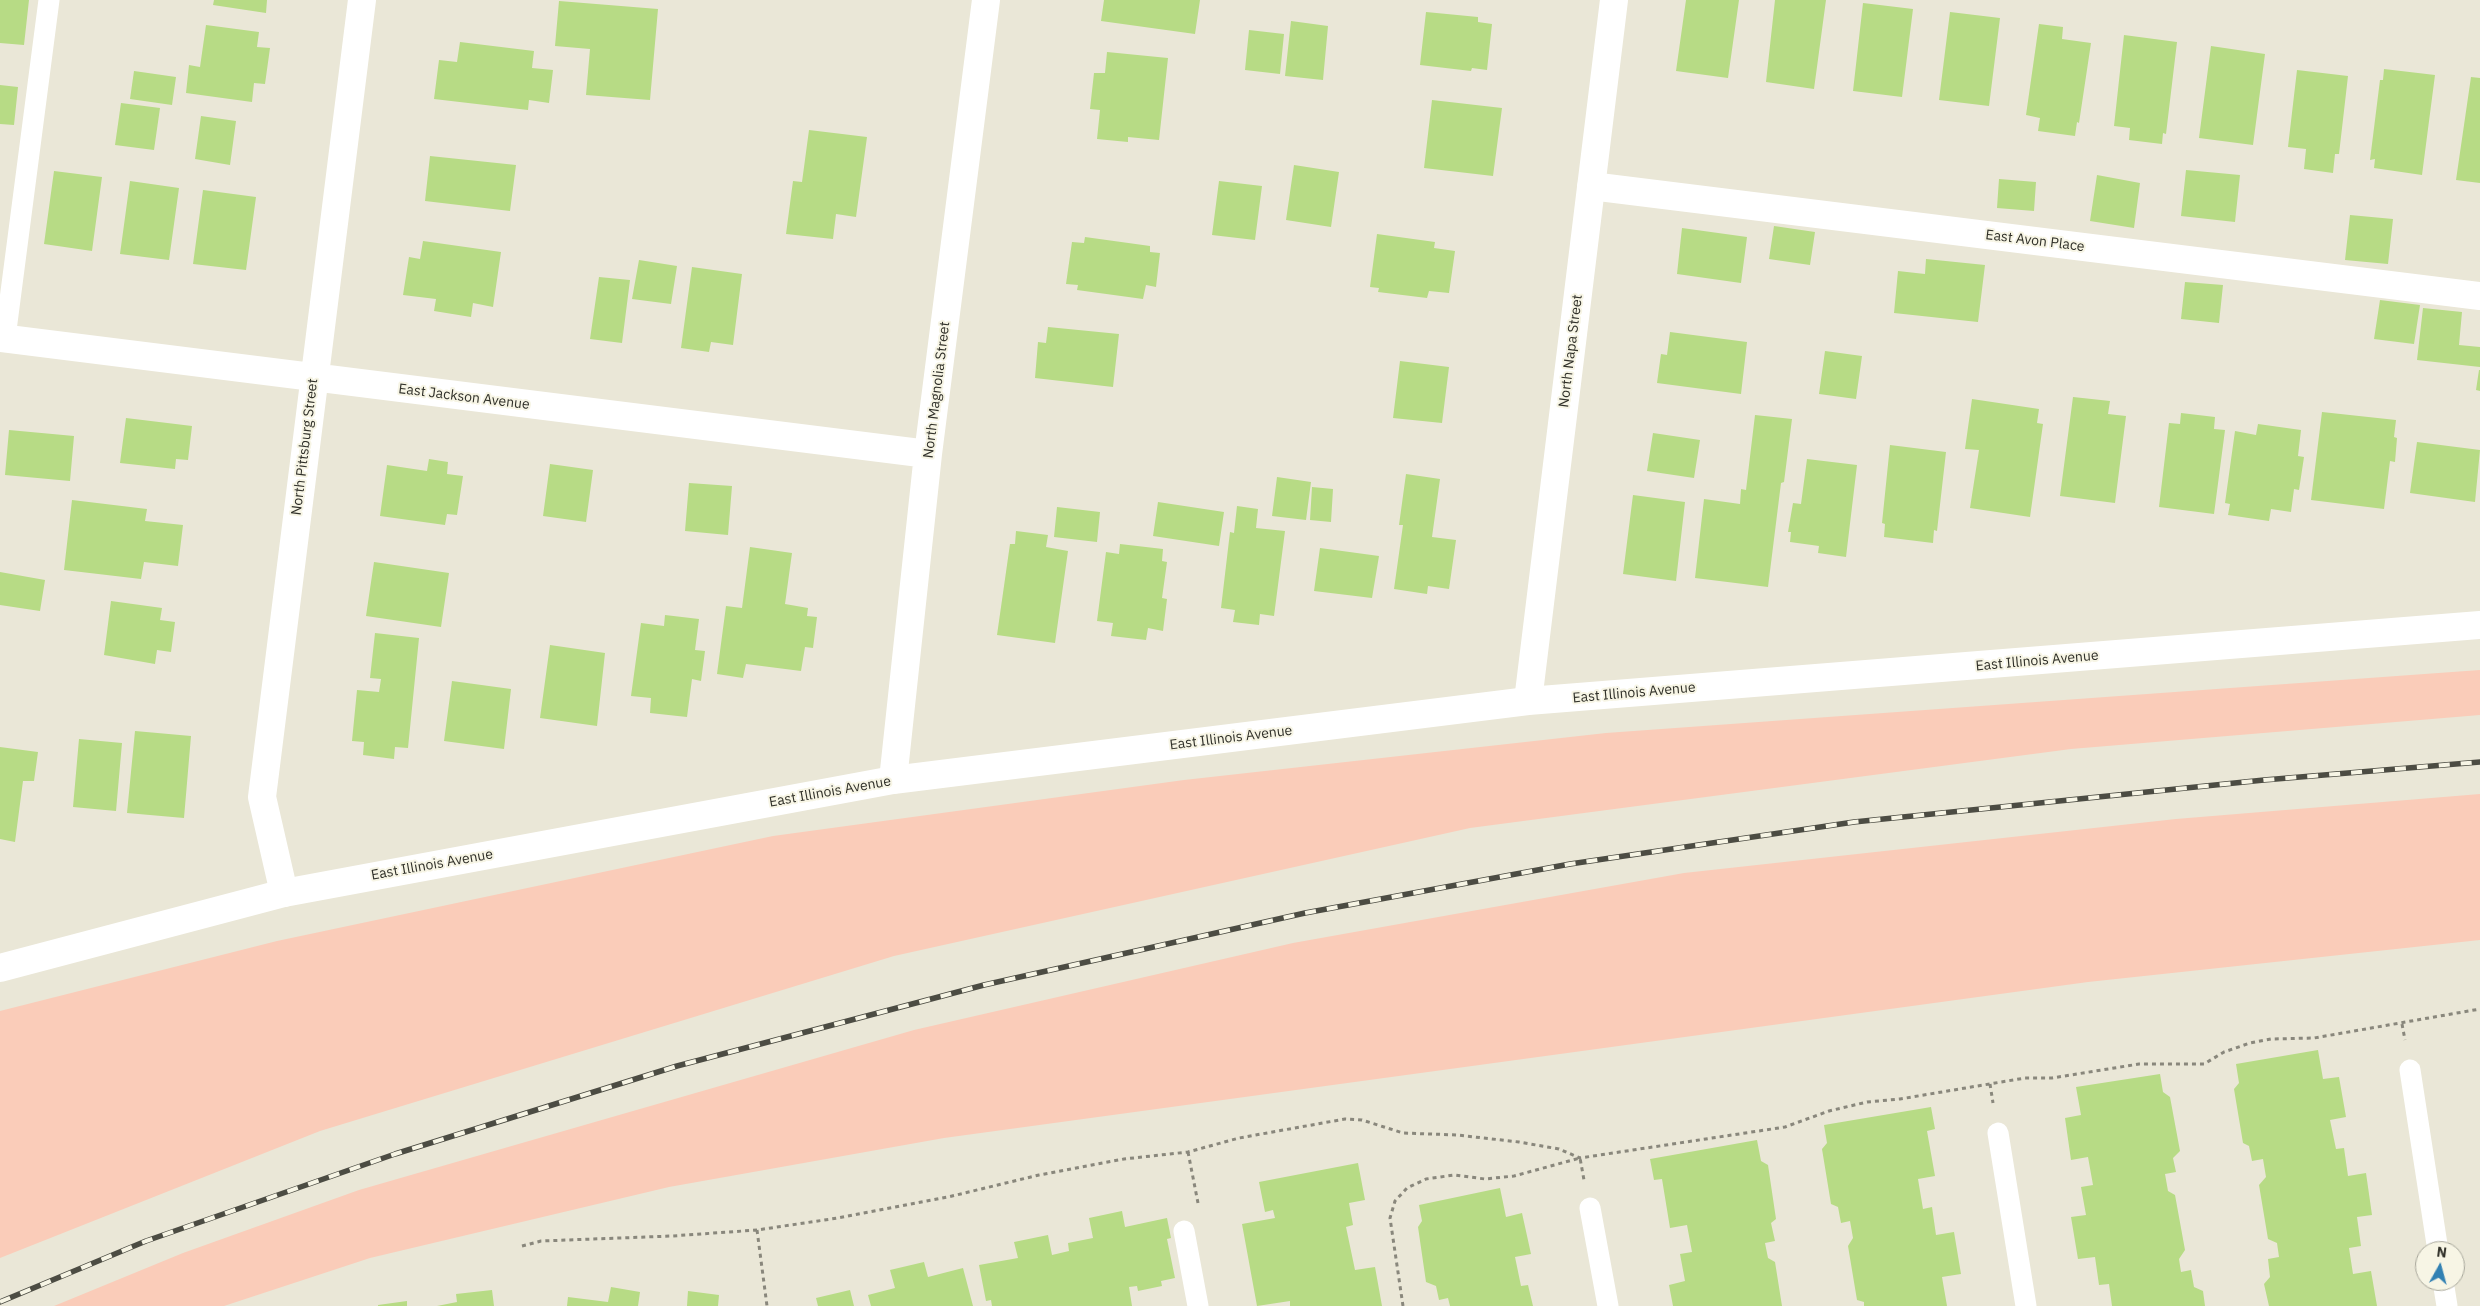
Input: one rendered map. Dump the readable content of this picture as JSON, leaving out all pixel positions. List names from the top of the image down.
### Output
{
  "streets": {
    "street": [
      "East Avon Place",
      "North Napa Street",
      "North Magnolia Street",
      "East Jackson Avenue",
      "North Pittsburg Street",
      "East Illinois Avenue"
    ]
  },
  "crossings": [
    ["East Avon Place", "North Napa Street"],
    ["North Napa Street", "East Illinois Avenue"],
    ["North Magnolia Street", "East Jackson Avenue"],
    ["North Magnolia Street", "East Illinois Avenue"],
    ["East Jackson Avenue", "North Pittsburg Street"],
    ["North Pittsburg Street", "East Illinois Avenue"]
  ],
  "north": "top"
}
